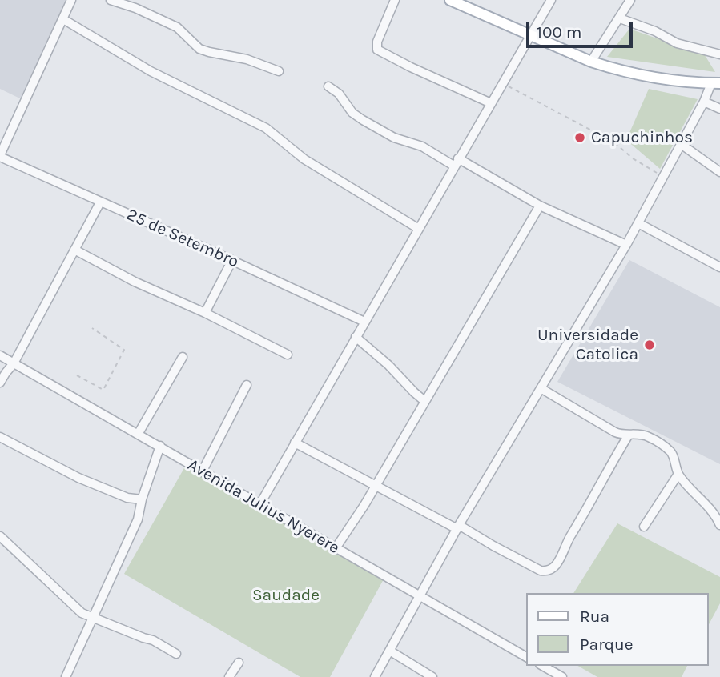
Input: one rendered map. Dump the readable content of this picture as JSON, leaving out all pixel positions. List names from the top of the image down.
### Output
{
  "streets": {
    "street": ["25 de Setembro", "Avenida Julius Nyerere"]
  },
  "parks": ["Saudade"],
  "places": ["Capuchinhos", "Universidade Catolica"],
  "legend": ["Rua", "Parque"],
  "scale_bar": "100 m"
}
